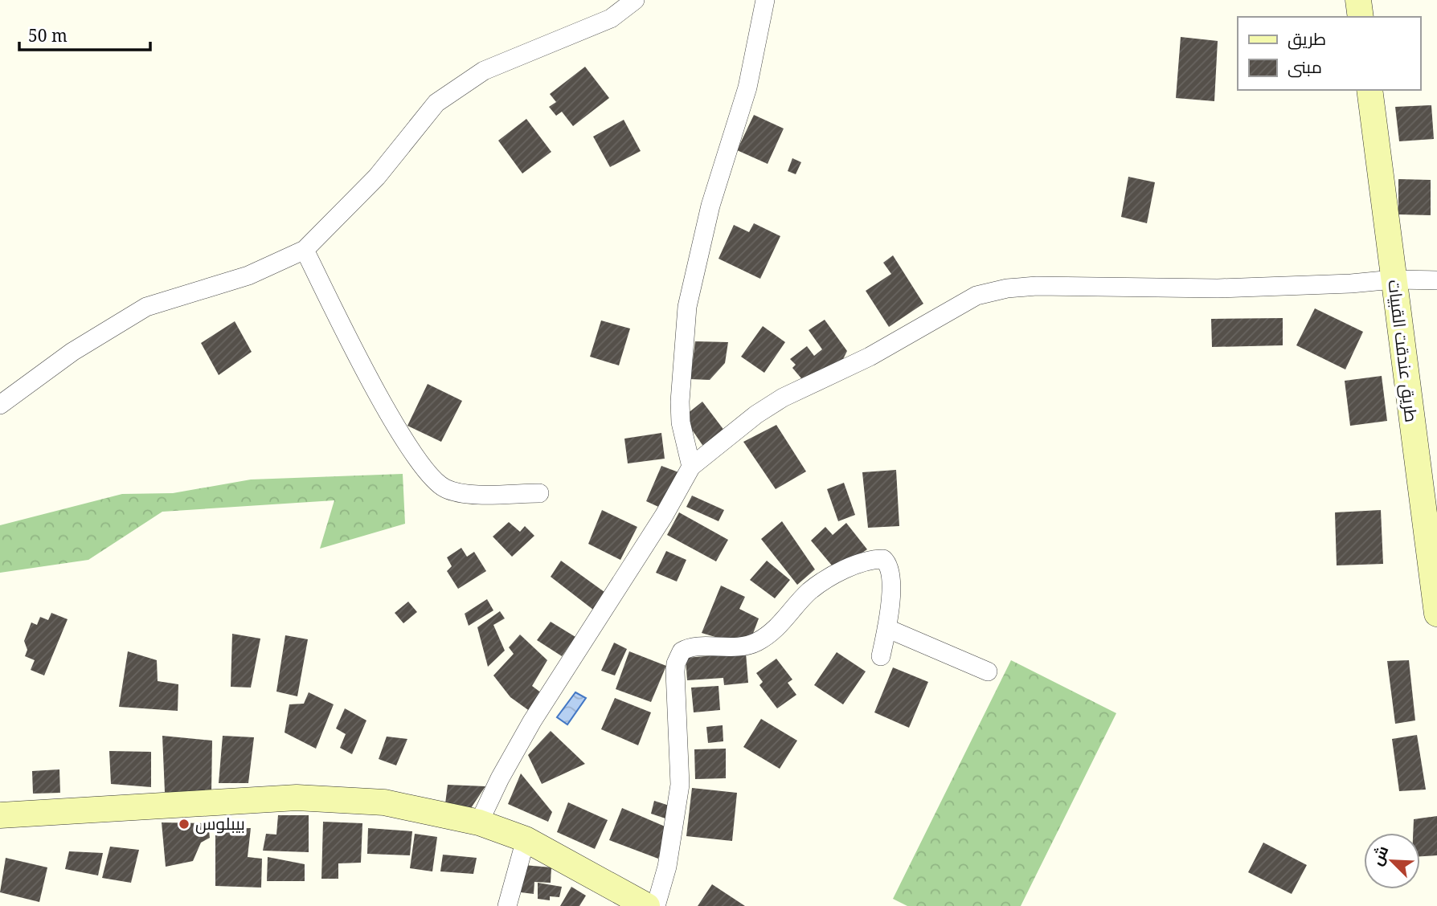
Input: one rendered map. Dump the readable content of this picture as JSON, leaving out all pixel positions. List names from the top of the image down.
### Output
{
  "streets": {
    "main road": ["طريق عندقت القبيات"]
  },
  "places": ["بيبلوس"],
  "legend": ["طريق", "مبنى"],
  "scale_bar": "50 m",
  "north": "top left"
}
